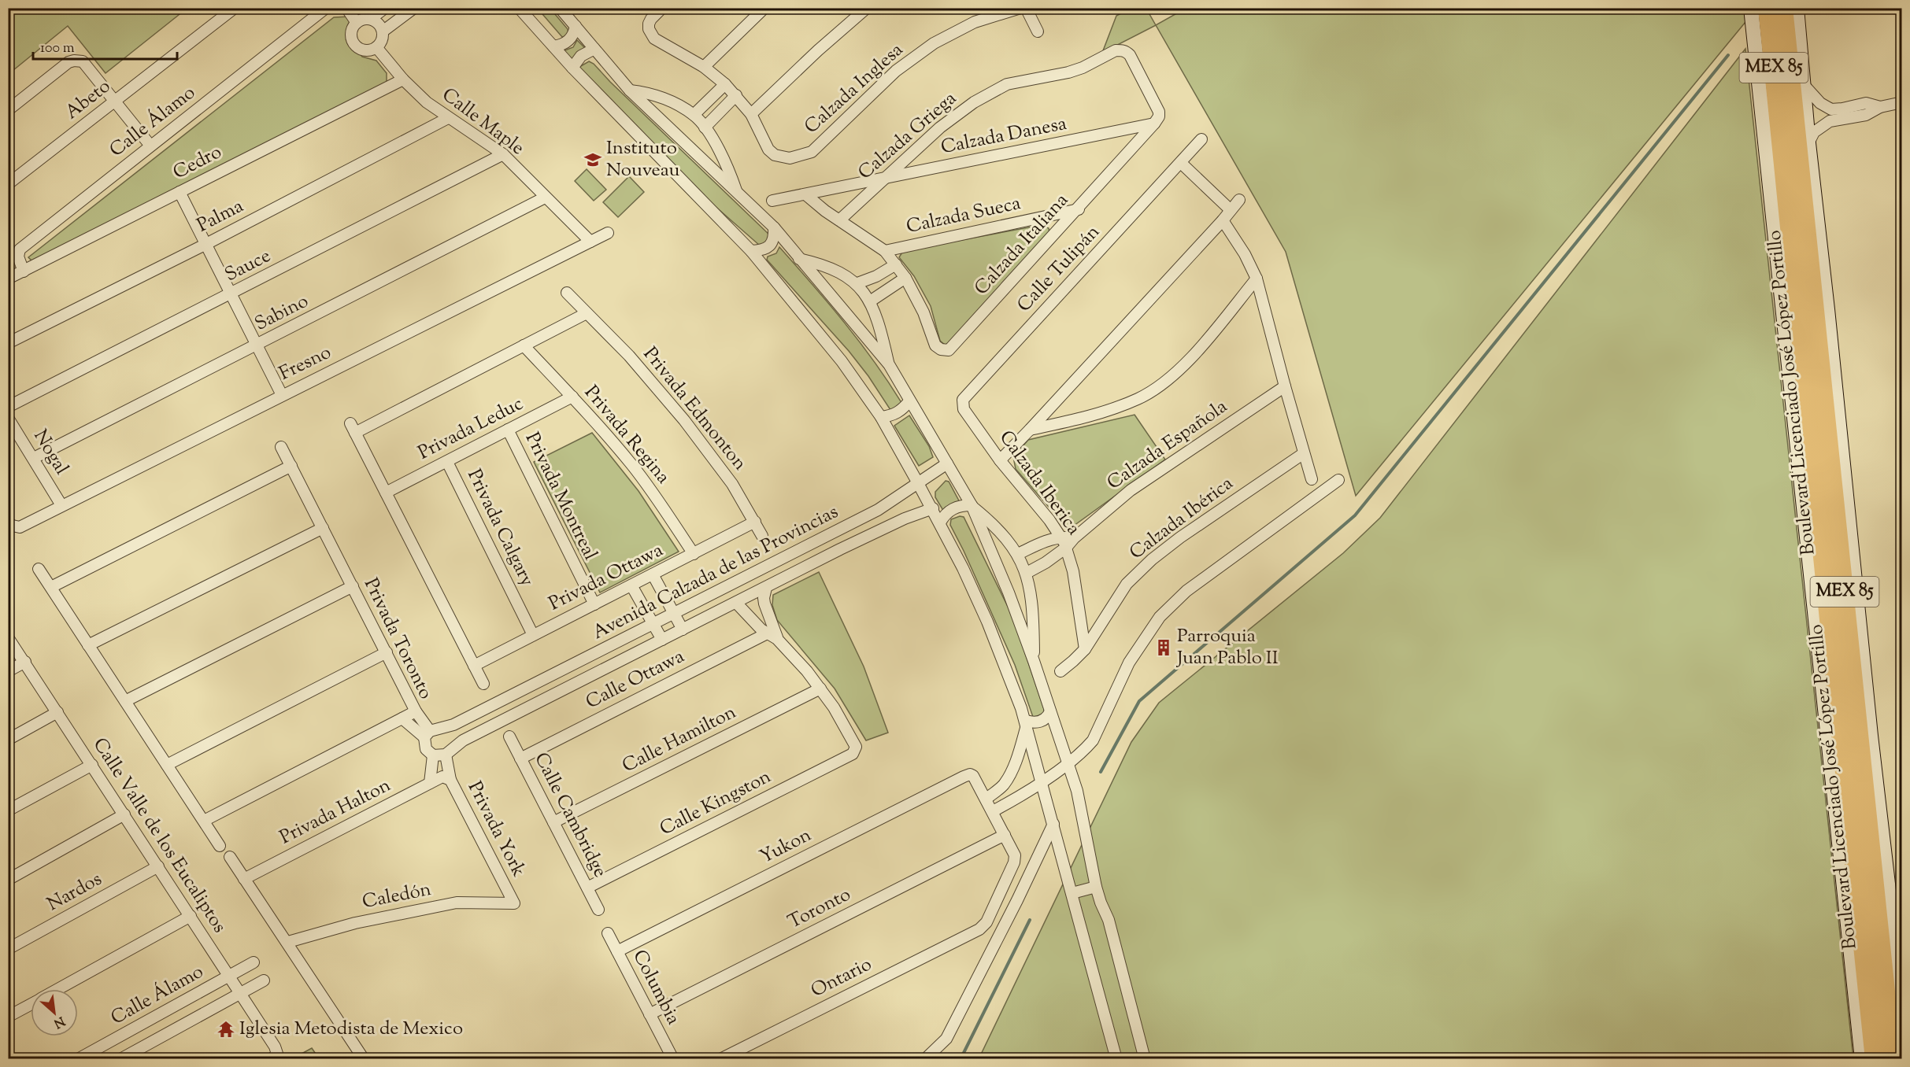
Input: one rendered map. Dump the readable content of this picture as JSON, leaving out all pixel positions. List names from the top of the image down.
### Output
{
  "streets": {
    "highway": ["MEX 85", "Boulevard Licenciado José López Portillo"],
    "street": [
      "Calzada Inglesa",
      "Abeto",
      "Calle Álamo",
      "Calle Maple",
      "Calzada Griega",
      "Calzada Danesa",
      "Cedro",
      "Calzada Sueca",
      "Palma",
      "Calzada Italiana",
      "Sauce",
      "Calle Tulipán",
      "Sabino",
      "Fresno",
      "Privada Edmonton",
      "Privada Leduc",
      "Privada Regina",
      "Calzada Española",
      "Nogal",
      "Calzada Iberica",
      "Privada Montreal",
      "Calzada Ibérica",
      "Privada Calgary",
      "Avenida Calzada de las Provincias",
      "Privada Ottawa",
      "Privada Toronto",
      "Calle Ottawa",
      "Calle Hamilton",
      "Calle Kingston",
      "Privada Halton",
      "Calle Cambridge",
      "Privada York",
      "Calle Valle de los Eucaliptos",
      "Yukon",
      "Nardos",
      "Caledón",
      "Toronto",
      "Ontario",
      "Columbia"
    ]
  },
  "crossings": [
    ["Calle Álamo", "Cedro"],
    ["Calle Álamo", "Calle Valle de los Eucaliptos"],
    ["Calle Maple", "Cedro"],
    ["Calle Maple", "Palma"],
    ["Calle Maple", "Sauce"],
    ["Calle Maple", "Sabino"],
    ["Calle Maple", "Fresno"],
    ["Calzada Griega", "Calzada Danesa"],
    ["Calzada Griega", "Calzada Italiana"],
    ["Calzada Danesa", "Calzada Italiana"],
    ["Calzada Sueca", "Calzada Italiana"],
    ["Calle Tulipán", "Calzada Iberica"],
    ["Sabino", "Nogal"],
    ["Fresno", "Nogal"],
    ["Privada Edmonton", "Privada Ottawa"],
    ["Privada Leduc", "Privada Regina"],
    ["Privada Leduc", "Privada Montreal"],
    ["Privada Leduc", "Privada Calgary"],
    ["Privada Regina", "Privada Ottawa"],
    ["Calzada Española", "Calzada Iberica"],
    ["Calzada Iberica", "Calzada Ibérica"],
    ["Privada Montreal", "Privada Ottawa"],
    ["Privada Calgary", "Privada Ottawa"],
    ["Avenida Calzada de las Provincias", "Privada York"],
    ["Calle Ottawa", "Calle Cambridge"],
    ["Calle Hamilton", "Calle Kingston"],
    ["Calle Hamilton", "Calle Cambridge"],
    ["Calle Kingston", "Calle Cambridge"],
    ["Privada Halton", "Privada York"],
    ["Privada York", "Caledón"],
    ["Calle Valle de los Eucaliptos", "Nardos"],
    ["Yukon", "Columbia"],
    ["Toronto", "Ontario"],
    ["Toronto", "Columbia"]
  ],
  "places": {
    "school or university": ["Instituto Nouveau"],
    "building": ["Parroquia Juan Pablo II"],
    "temple": ["Iglesia Metodista de Mexico"]
  },
  "scale_bar": "100 m",
  "north": "bottom right"
}
